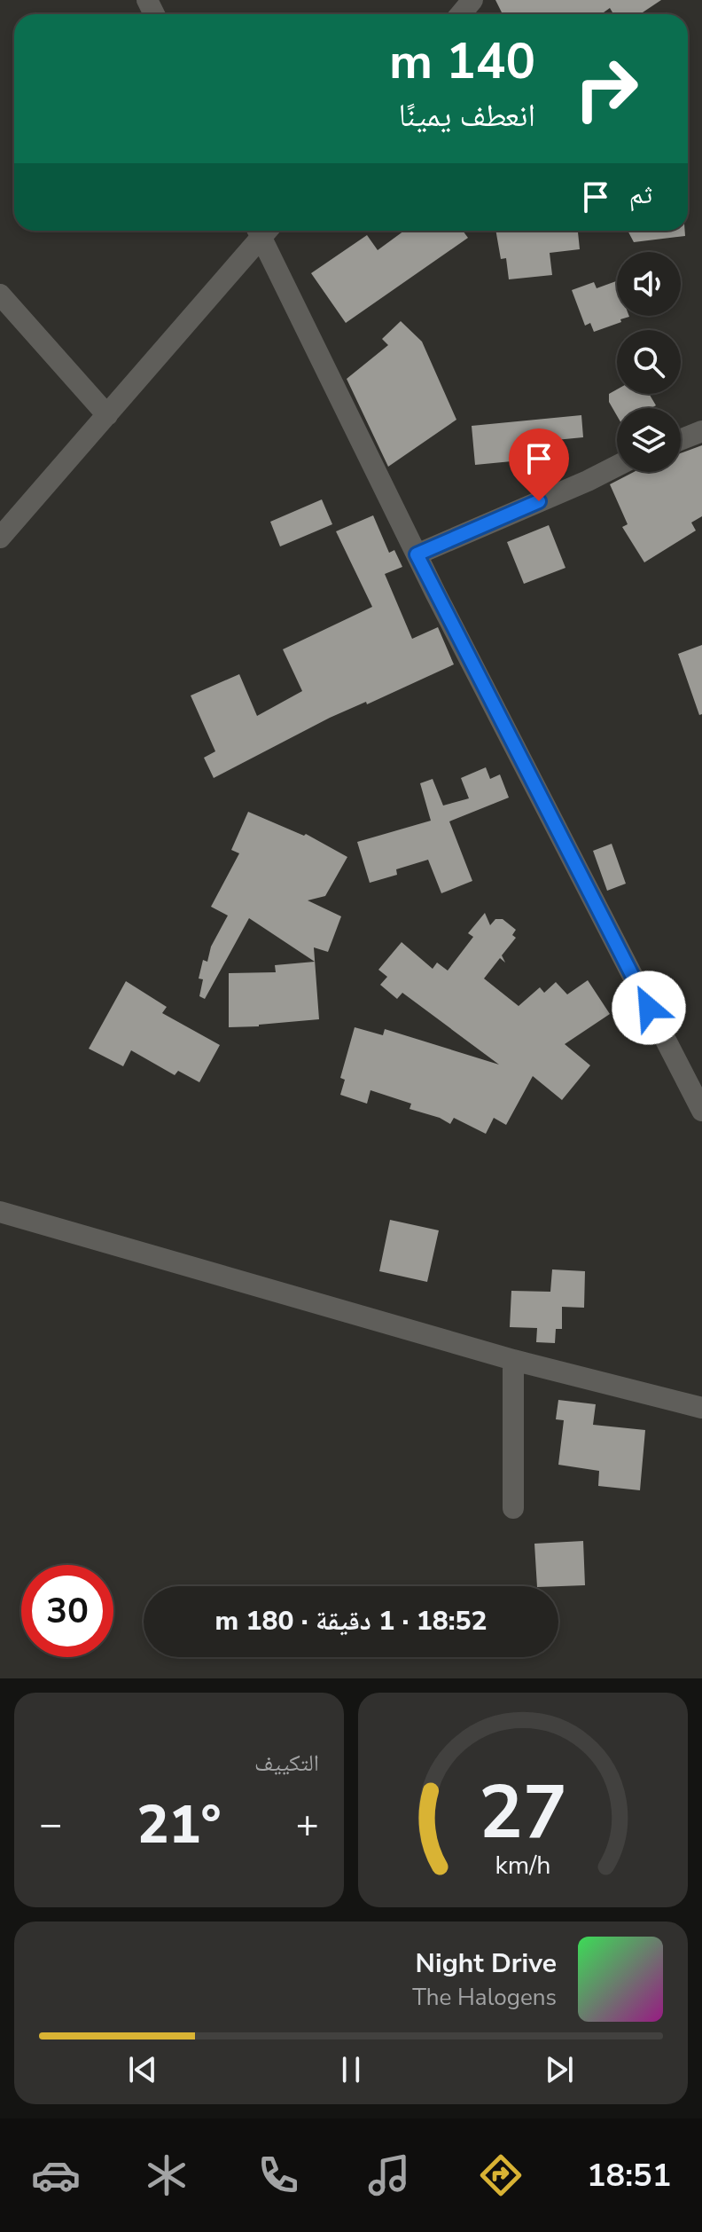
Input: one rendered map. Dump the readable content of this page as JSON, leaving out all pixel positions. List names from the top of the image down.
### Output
{
  "page": {
    "turn": ["140 m", "انعطف يمينًا"],
    "then": "ثم",
    "limit": "30",
    "trip": "18:52 · 1 دقيقة · 180 m",
    "tile": "التكييف",
    "heat": ["−", "21°", "+"],
    "song": ["Night Drive", "The Halogens"],
    "tabs": "18:51",
    "gauge": ["27", "km/h"]
  }
}
